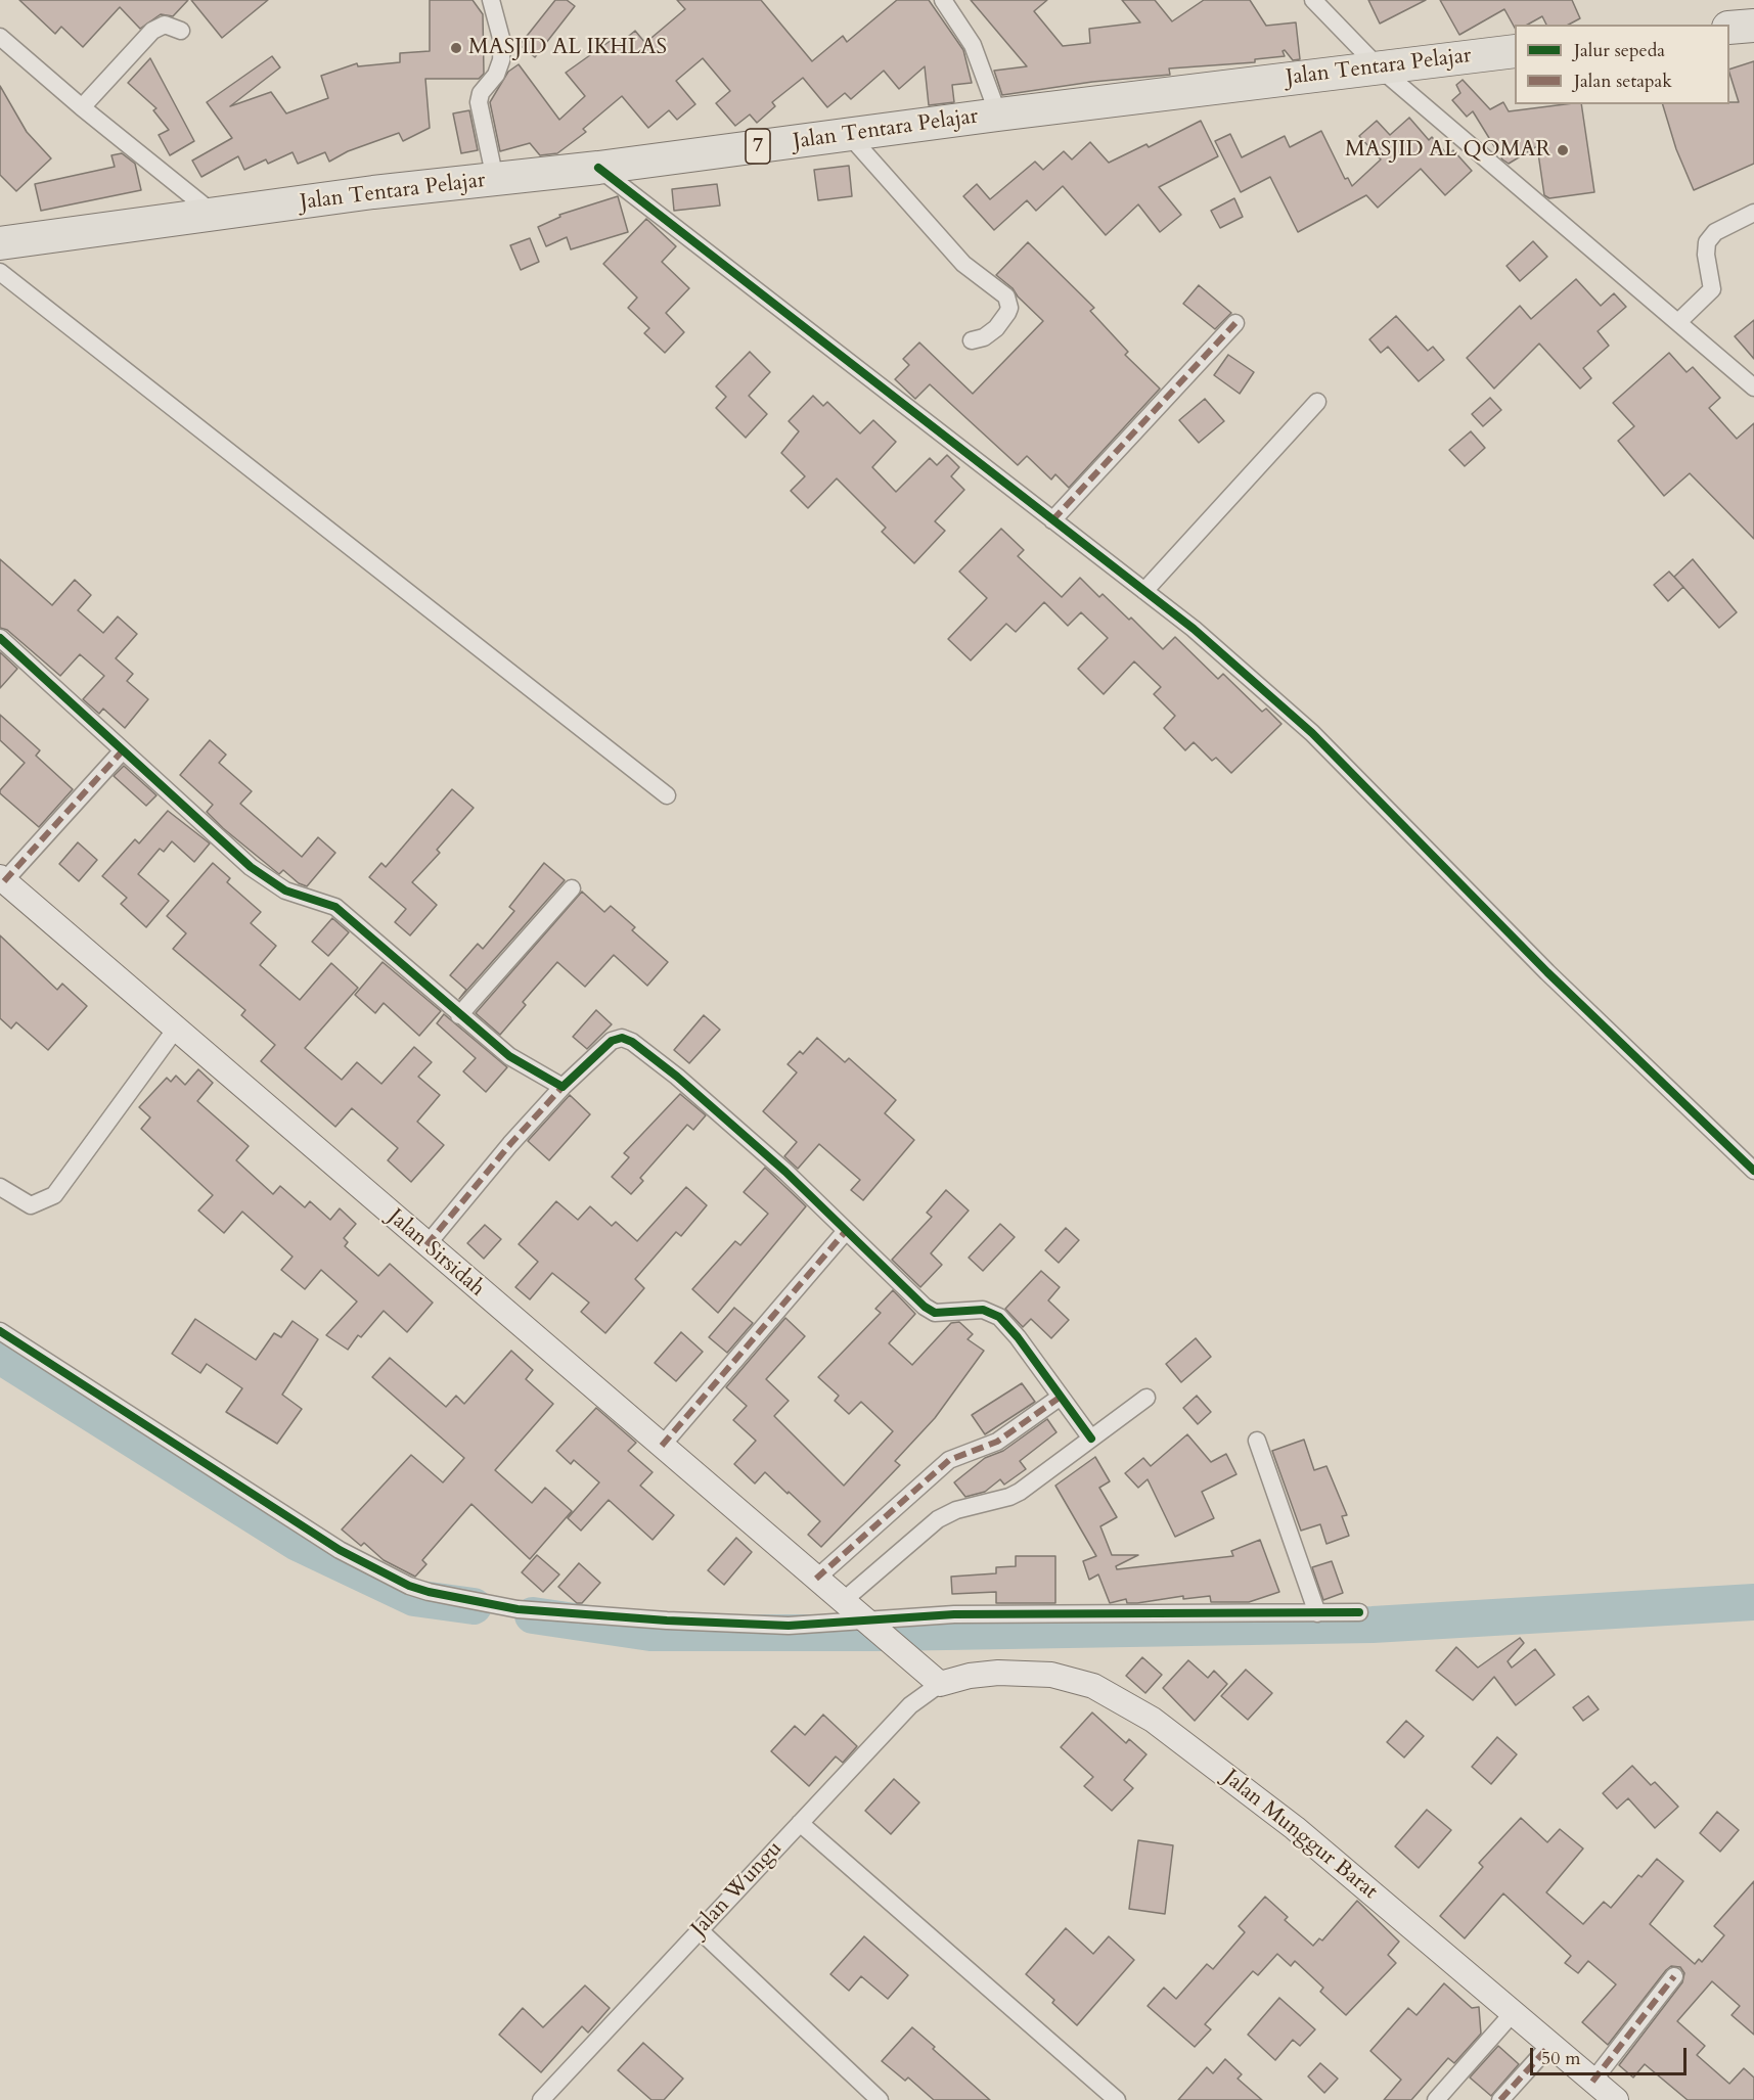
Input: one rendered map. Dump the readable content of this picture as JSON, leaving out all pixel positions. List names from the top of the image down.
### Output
{
  "streets": {
    "highway": ["Jalan Tentara Pelajar", "7"],
    "street": ["Jalan Sirsidah", "Jalan Munggur Barat", "Jalan Wungu"]
  },
  "crossings": [
    ["Jalan Sirsidah", "Jalan Munggur Barat"],
    ["Jalan Sirsidah", "Jalan Wungu"],
    ["Jalan Munggur Barat", "Jalan Wungu"]
  ],
  "places": ["MASJID AL IKHLAS", "MASJID AL QOMAR"],
  "legend": ["Jalur sepeda", "Jalan setapak"],
  "scale_bar": "50 m"
}
